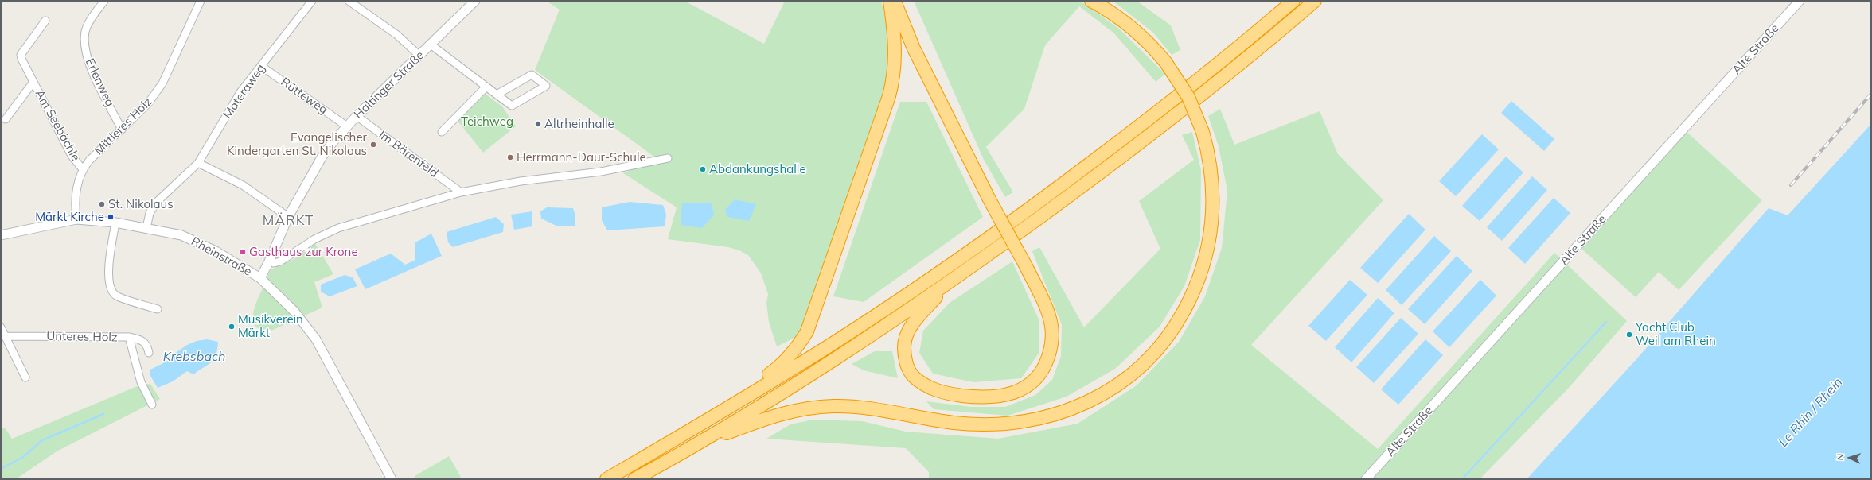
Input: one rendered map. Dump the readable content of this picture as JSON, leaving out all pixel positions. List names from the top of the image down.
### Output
{
  "streets": {
    "street": [
      "Alte Straße",
      "Erlenweg",
      "Haltinger Straße",
      "Materaweg",
      "Rütteweg",
      "Am Seebächle",
      "Mittleres Holz",
      "Im Bärenfeld",
      "Rheinstraße",
      "Unteres Holz"
    ]
  },
  "crossings": [
    ["Erlenweg", "Mittleres Holz"],
    ["Haltinger Straße", "Rütteweg"],
    ["Haltinger Straße", "Im Bärenfeld"],
    ["Haltinger Straße", "Rheinstraße"],
    ["Materaweg", "Rütteweg"],
    ["Materaweg", "Rheinstraße"],
    ["Am Seebächle", "Mittleres Holz"],
    ["Mittleres Holz", "Rheinstraße"]
  ],
  "districts": ["MÄRKT"],
  "water": ["Krebsbach", "Le Rhin / Rhein"],
  "parks": ["Teichweg"],
  "places": [
    "Altrheinhalle",
    "Evangelischer Kindergarten St. Nikolaus",
    "Herrmann-Daur-Schule",
    "Abdankungshalle",
    "St. Nikolaus",
    "Märkt Kirche",
    "Gasthaus zur Krone",
    "Musikverein Märkt",
    "Yacht Club Weil am Rhein"
  ],
  "north": "left"
}
